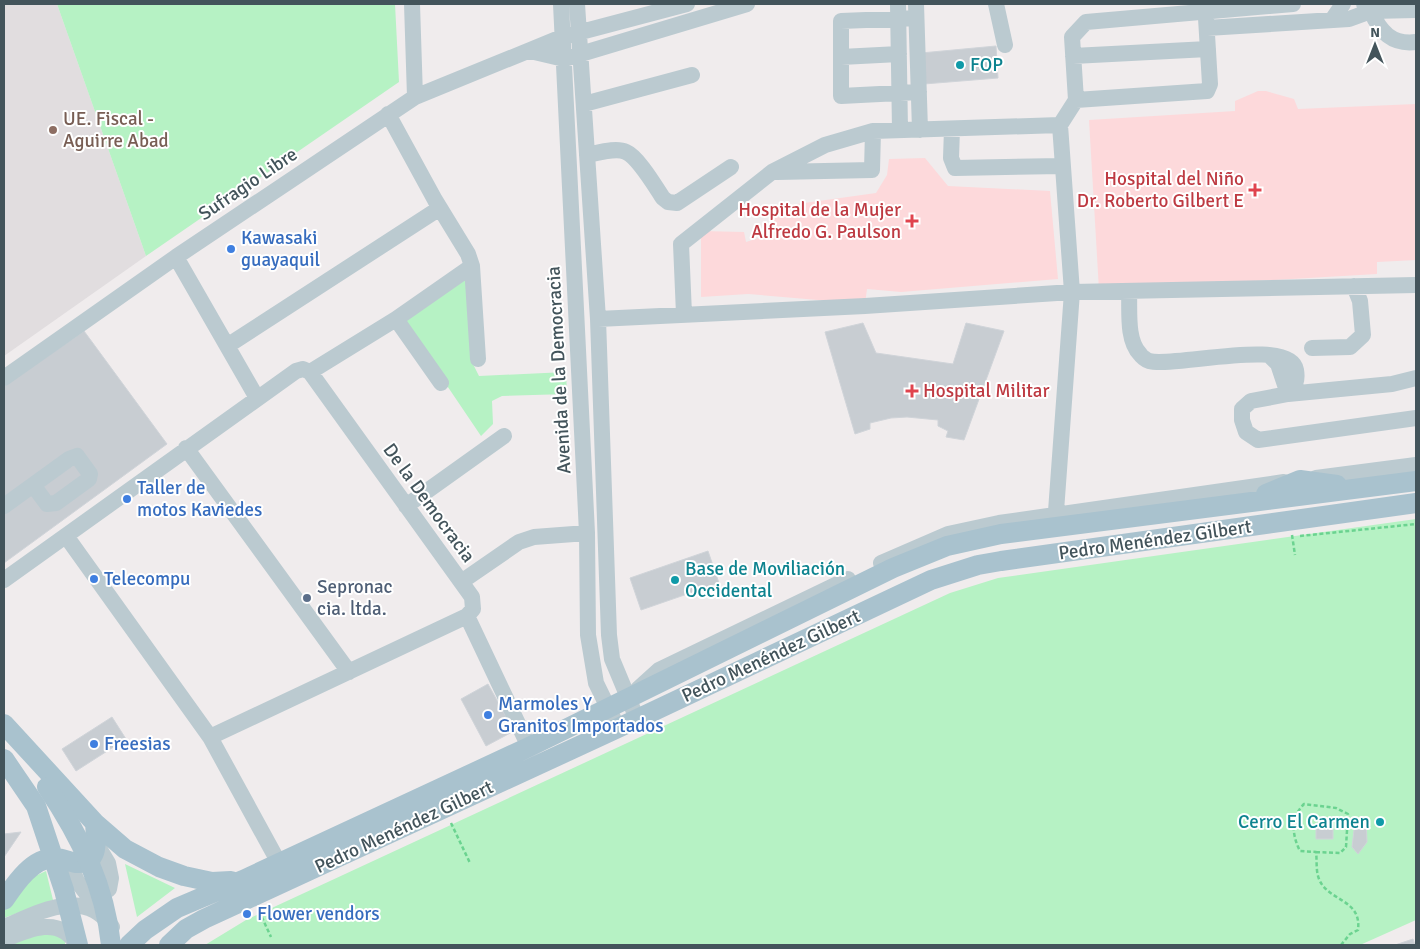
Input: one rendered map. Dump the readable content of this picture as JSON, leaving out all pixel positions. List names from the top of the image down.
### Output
{
  "streets": {
    "main road": ["Pedro Menéndez Gilbert"],
    "street": ["Sufragio Libre", "Avenida de la Democracia", "De la Democracia"]
  },
  "crossings": [
    ["Sufragio Libre", "Avenida de la Democracia"],
    ["Avenida de la Democracia", "Pedro Menéndez Gilbert"]
  ],
  "places": {
    "other": [
      "FOP",
      "UE. Fiscal - Aguirre Abad",
      "Kawasaki guayaquil",
      "Taller de motos Kaviedes",
      "Telecompu",
      "Base de Moviliación Occidental",
      "Sepronac cia. ltda.",
      "Marmoles Y Granitos Importados",
      "Freesias",
      "Cerro El Carmen",
      "Flower vendors"
    ],
    "health": ["Hospital del Niño Dr. Roberto Gilbert E", "Hospital de la Mujer Alfredo G. Paulson", "Hospital Militar"]
  },
  "north": "top"
}
